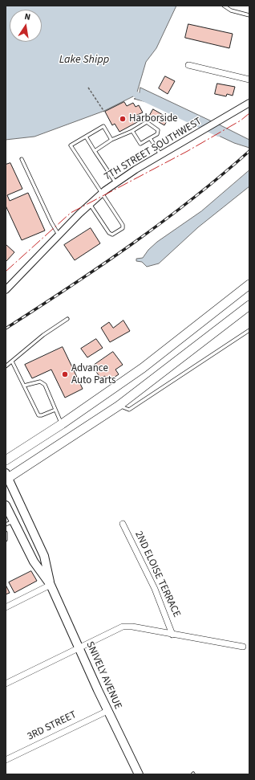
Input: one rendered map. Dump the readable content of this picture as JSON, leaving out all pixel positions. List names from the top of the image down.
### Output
{
  "streets": {
    "main road": ["SNIVELY AVENUE"],
    "street": ["7TH STREET SOUTHWEST", "2ND ELOISE TERRACE", "3RD STREET"]
  },
  "crossings": [
    ["SNIVELY AVENUE", "3RD STREET"]
  ],
  "water": ["Lake Shipp"],
  "places": ["Harborside", "Advance Auto Parts"],
  "north": "top"
}
